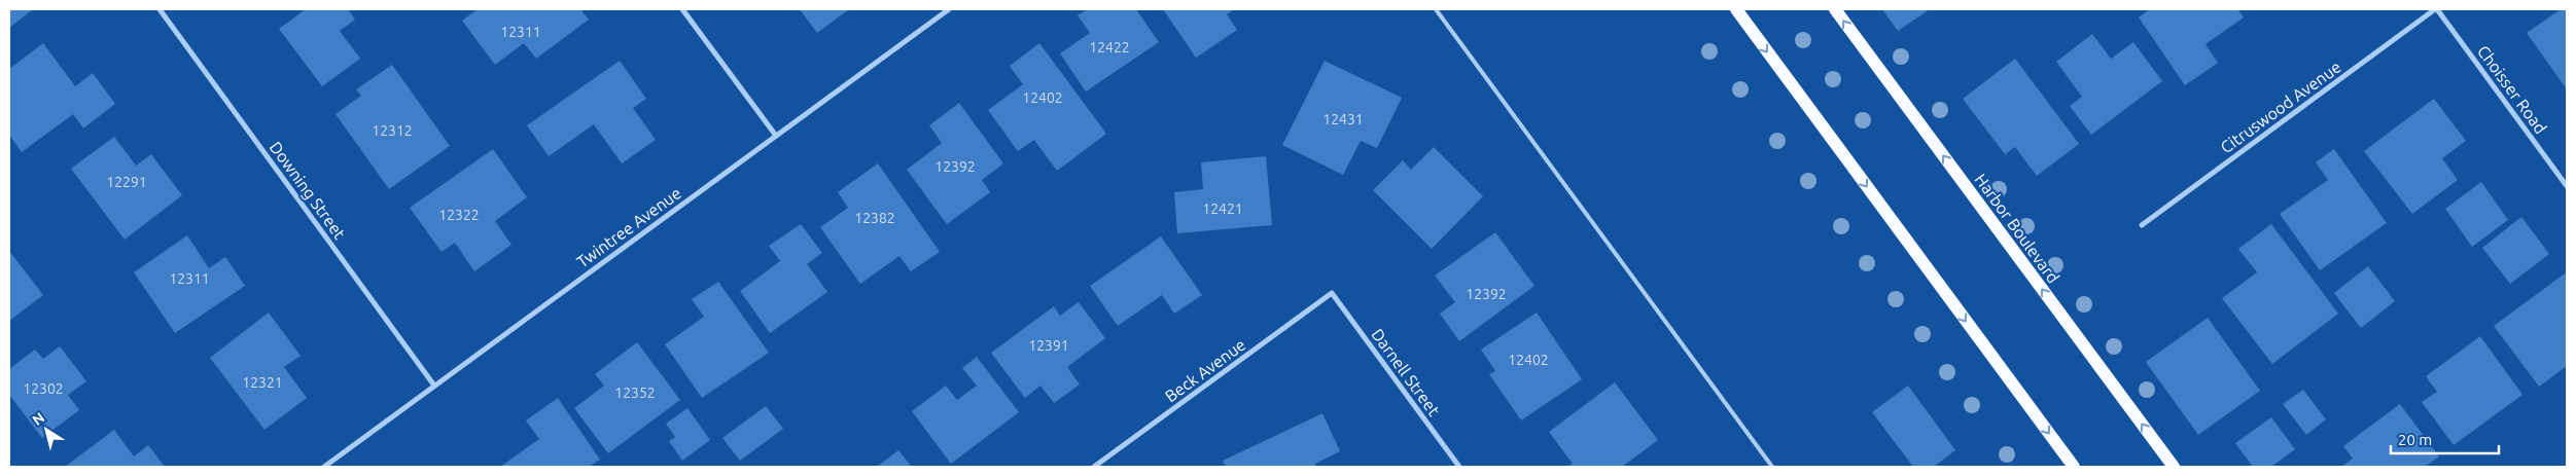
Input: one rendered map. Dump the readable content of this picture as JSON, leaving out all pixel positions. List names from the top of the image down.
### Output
{
  "streets": {
    "main road": ["Harbor Boulevard"],
    "street": [
      "Choisser Road",
      "Citruswood Avenue",
      "Downing Street",
      "Twintree Avenue",
      "Beck Avenue",
      "Darnell Street"
    ]
  },
  "crossings": [
    ["Choisser Road", "Citruswood Avenue"],
    ["Downing Street", "Twintree Avenue"],
    ["Beck Avenue", "Darnell Street"]
  ],
  "house_numbers": [
    "12311",
    "12422",
    "12402",
    "12431",
    "12312",
    "12392",
    "12291",
    "12421",
    "12322",
    "12382",
    "12311",
    "12392",
    "12391",
    "12402",
    "12321",
    "12302",
    "12352"
  ],
  "scale_bar": "20 m",
  "north": "top left"
}
